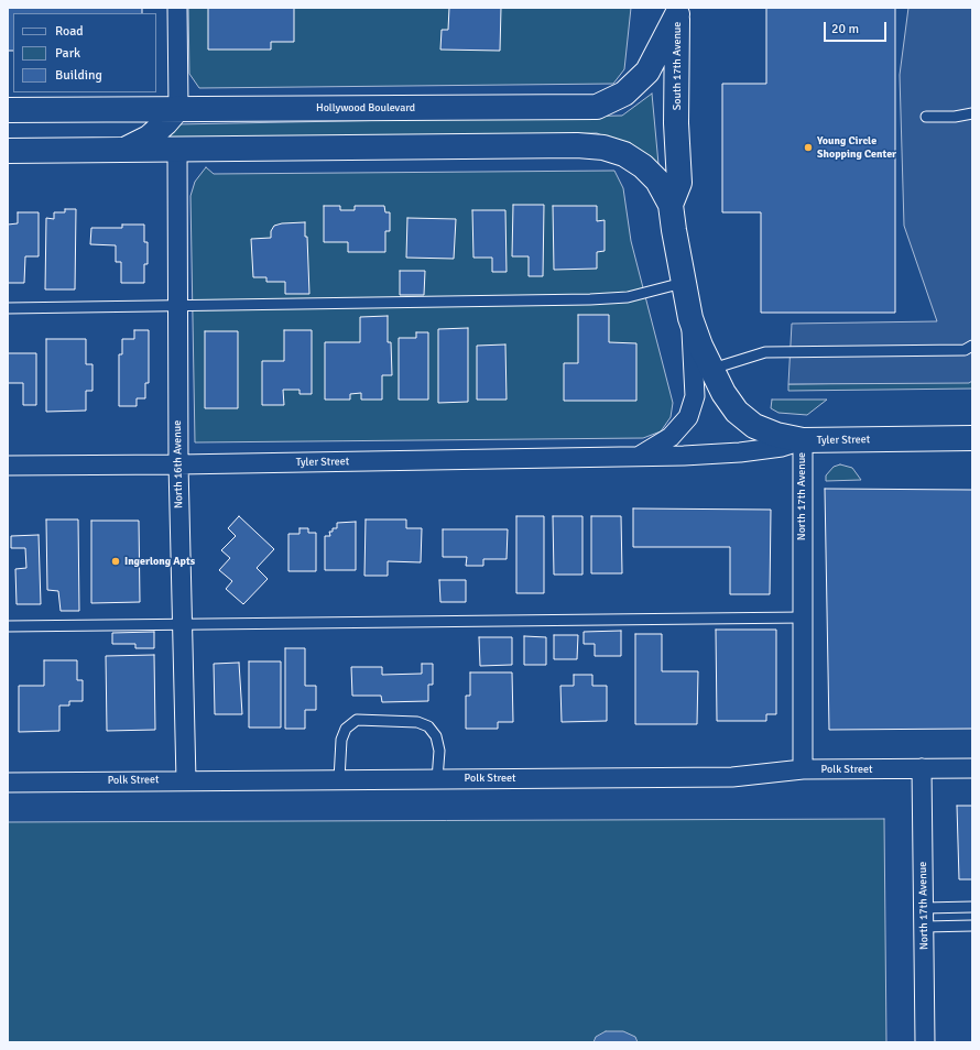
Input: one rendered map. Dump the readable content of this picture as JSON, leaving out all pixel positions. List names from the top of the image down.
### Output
{
  "streets": {
    "main road": [
      "South 17th Avenue",
      "Hollywood Boulevard",
      "Tyler Street",
      "North 17th Avenue"
    ],
    "street": ["North 16th Avenue", "Polk Street"]
  },
  "crossings": [
    ["South 17th Avenue", "Hollywood Boulevard"],
    ["South 17th Avenue", "North 17th Avenue"],
    ["Tyler Street", "North 16th Avenue"],
    ["Tyler Street", "North 17th Avenue"],
    ["North 16th Avenue", "Polk Street"],
    ["North 17th Avenue", "Polk Street"]
  ],
  "places": ["Young Circle Shopping Center", "Ingerlong Apts"],
  "legend": ["Road", "Park", "Building"],
  "scale_bar": "20 m"
}
